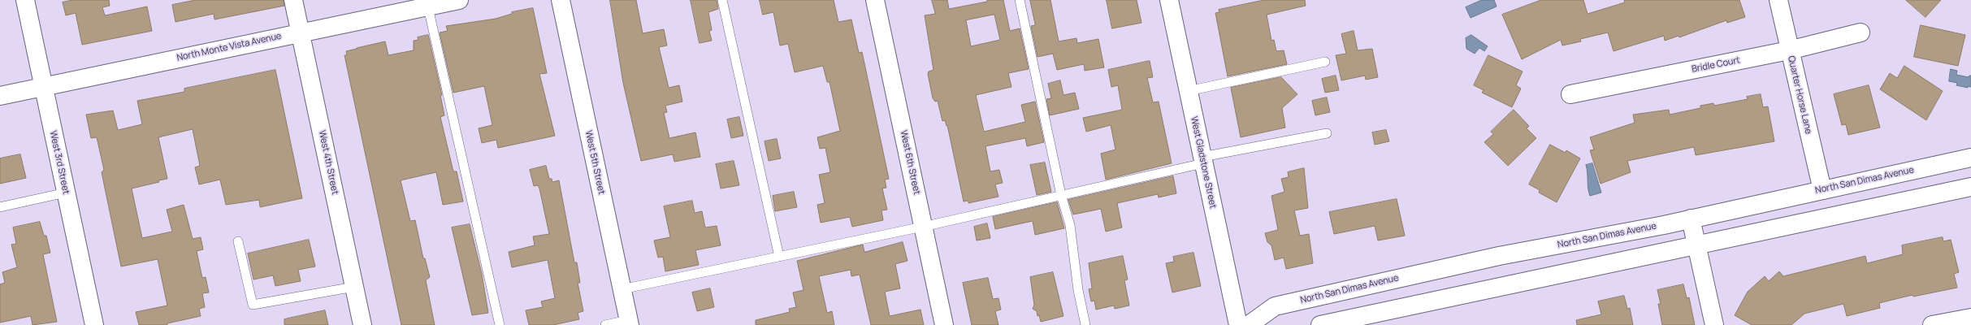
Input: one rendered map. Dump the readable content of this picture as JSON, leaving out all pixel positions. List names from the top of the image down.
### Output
{
  "streets": {
    "street": [
      "North Monte Vista Avenue",
      "Bridle Court",
      "Quarter Horse Lane",
      "West 3rd Street",
      "West 4th Street",
      "West 5th Street",
      "West 6th Street",
      "West Gladstone Street",
      "North San Dimas Avenue"
    ]
  },
  "crossings": [
    ["North Monte Vista Avenue", "West 3rd Street"],
    ["North Monte Vista Avenue", "West 4th Street"],
    ["Bridle Court", "Quarter Horse Lane"],
    ["Quarter Horse Lane", "North San Dimas Avenue"]
  ]
}
